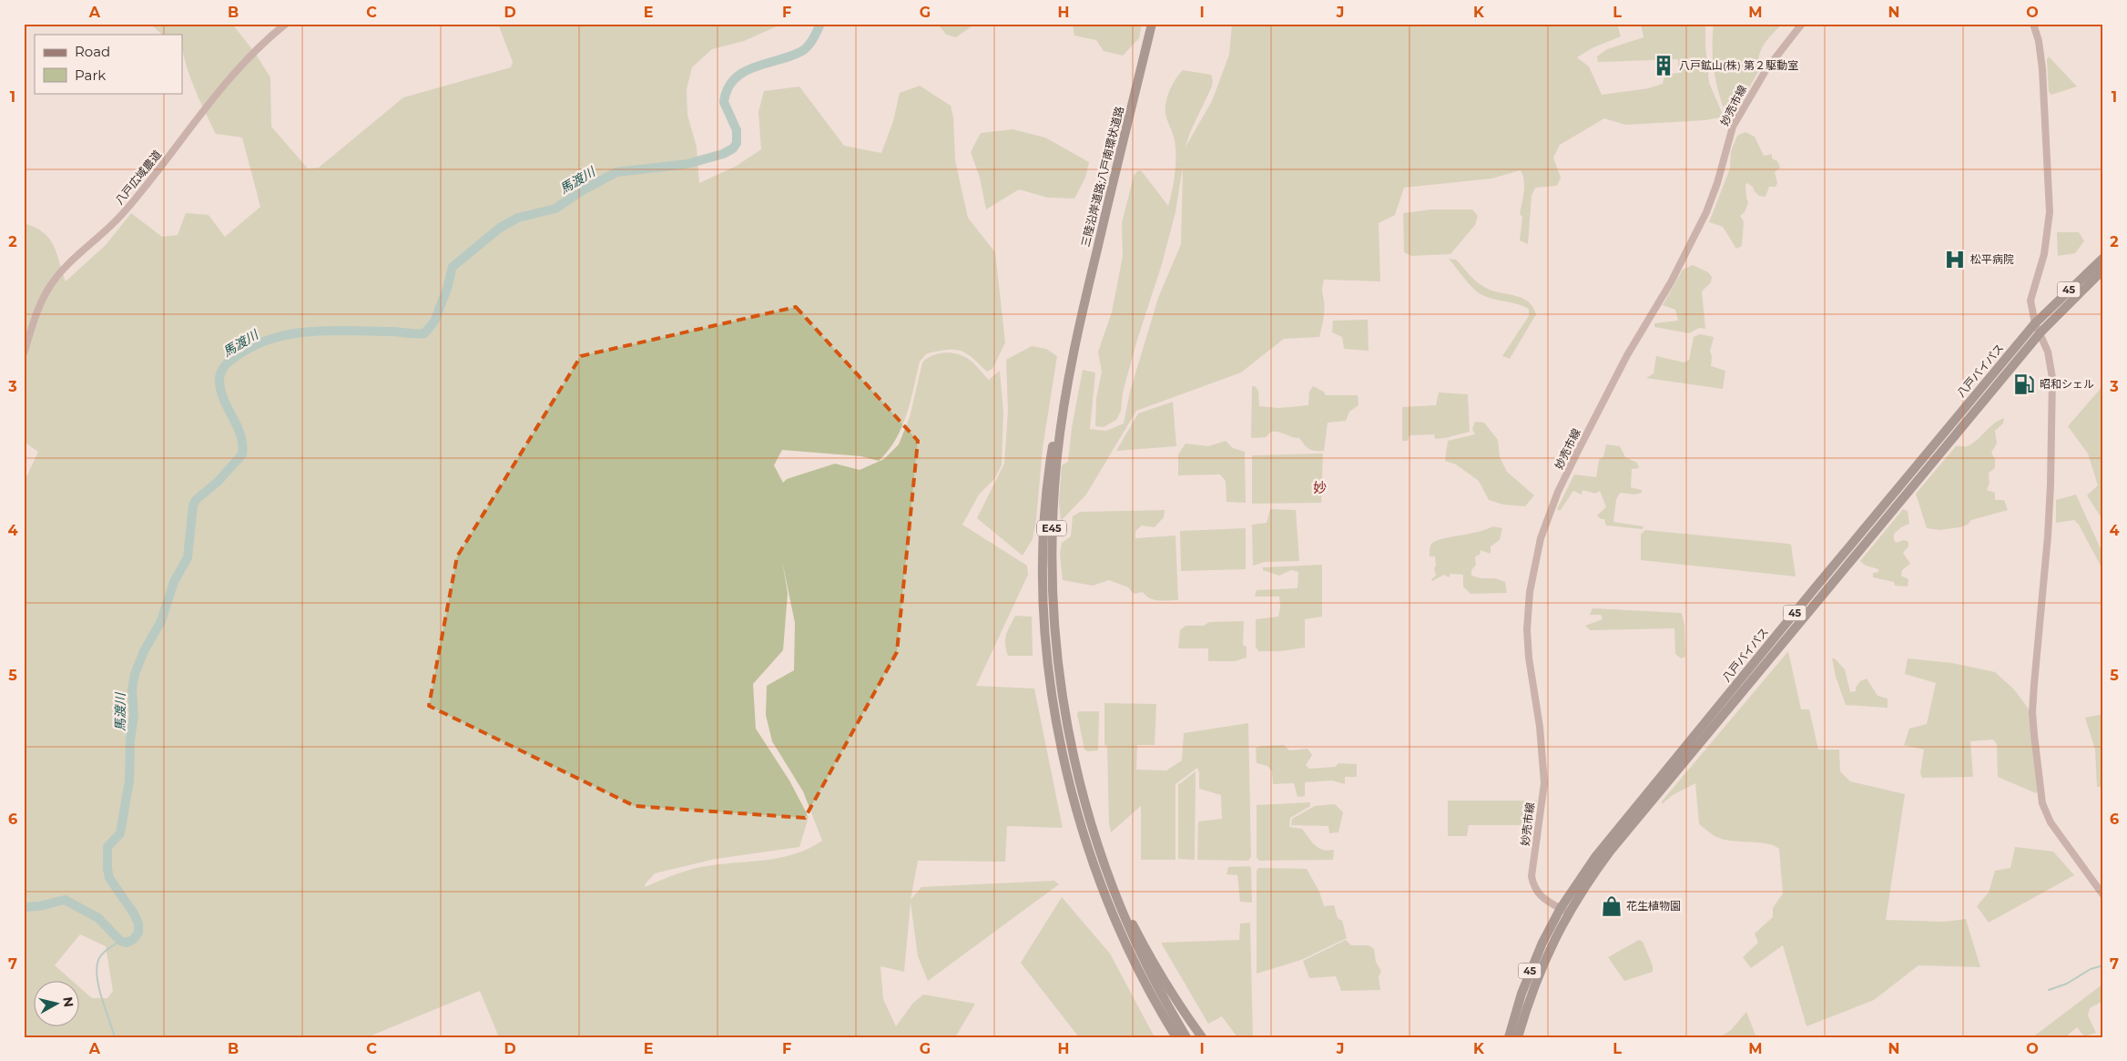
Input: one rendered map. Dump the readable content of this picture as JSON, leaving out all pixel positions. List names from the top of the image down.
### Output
{
  "streets": {
    "highway": [
      "三陸沿岸道路;八戸南環状道路",
      "45",
      "八戸バイパス",
      "E45"
    ],
    "street": ["妙売市線", "八戸広域農道"]
  },
  "crossings": [
    ["妙売市線", "八戸バイパス"]
  ],
  "districts": ["妙"],
  "water": ["馬渡川"],
  "places": {
    "building": ["八戸鉱山(株) 第２駆動室"],
    "hospital": ["松平病院"],
    "fuel station": ["昭和シェル"],
    "shop": ["花生植物園"]
  },
  "legend": ["Road", "Park"],
  "north": "right",
  "grid": {
    "columns": [
      "A",
      "B",
      "C",
      "D",
      "E",
      "F",
      "G",
      "H",
      "I",
      "J",
      "K",
      "L",
      "M",
      "N",
      "O"
    ],
    "rows": [
      "1",
      "2",
      "3",
      "4",
      "5",
      "6",
      "7"
    ]
  }
}
